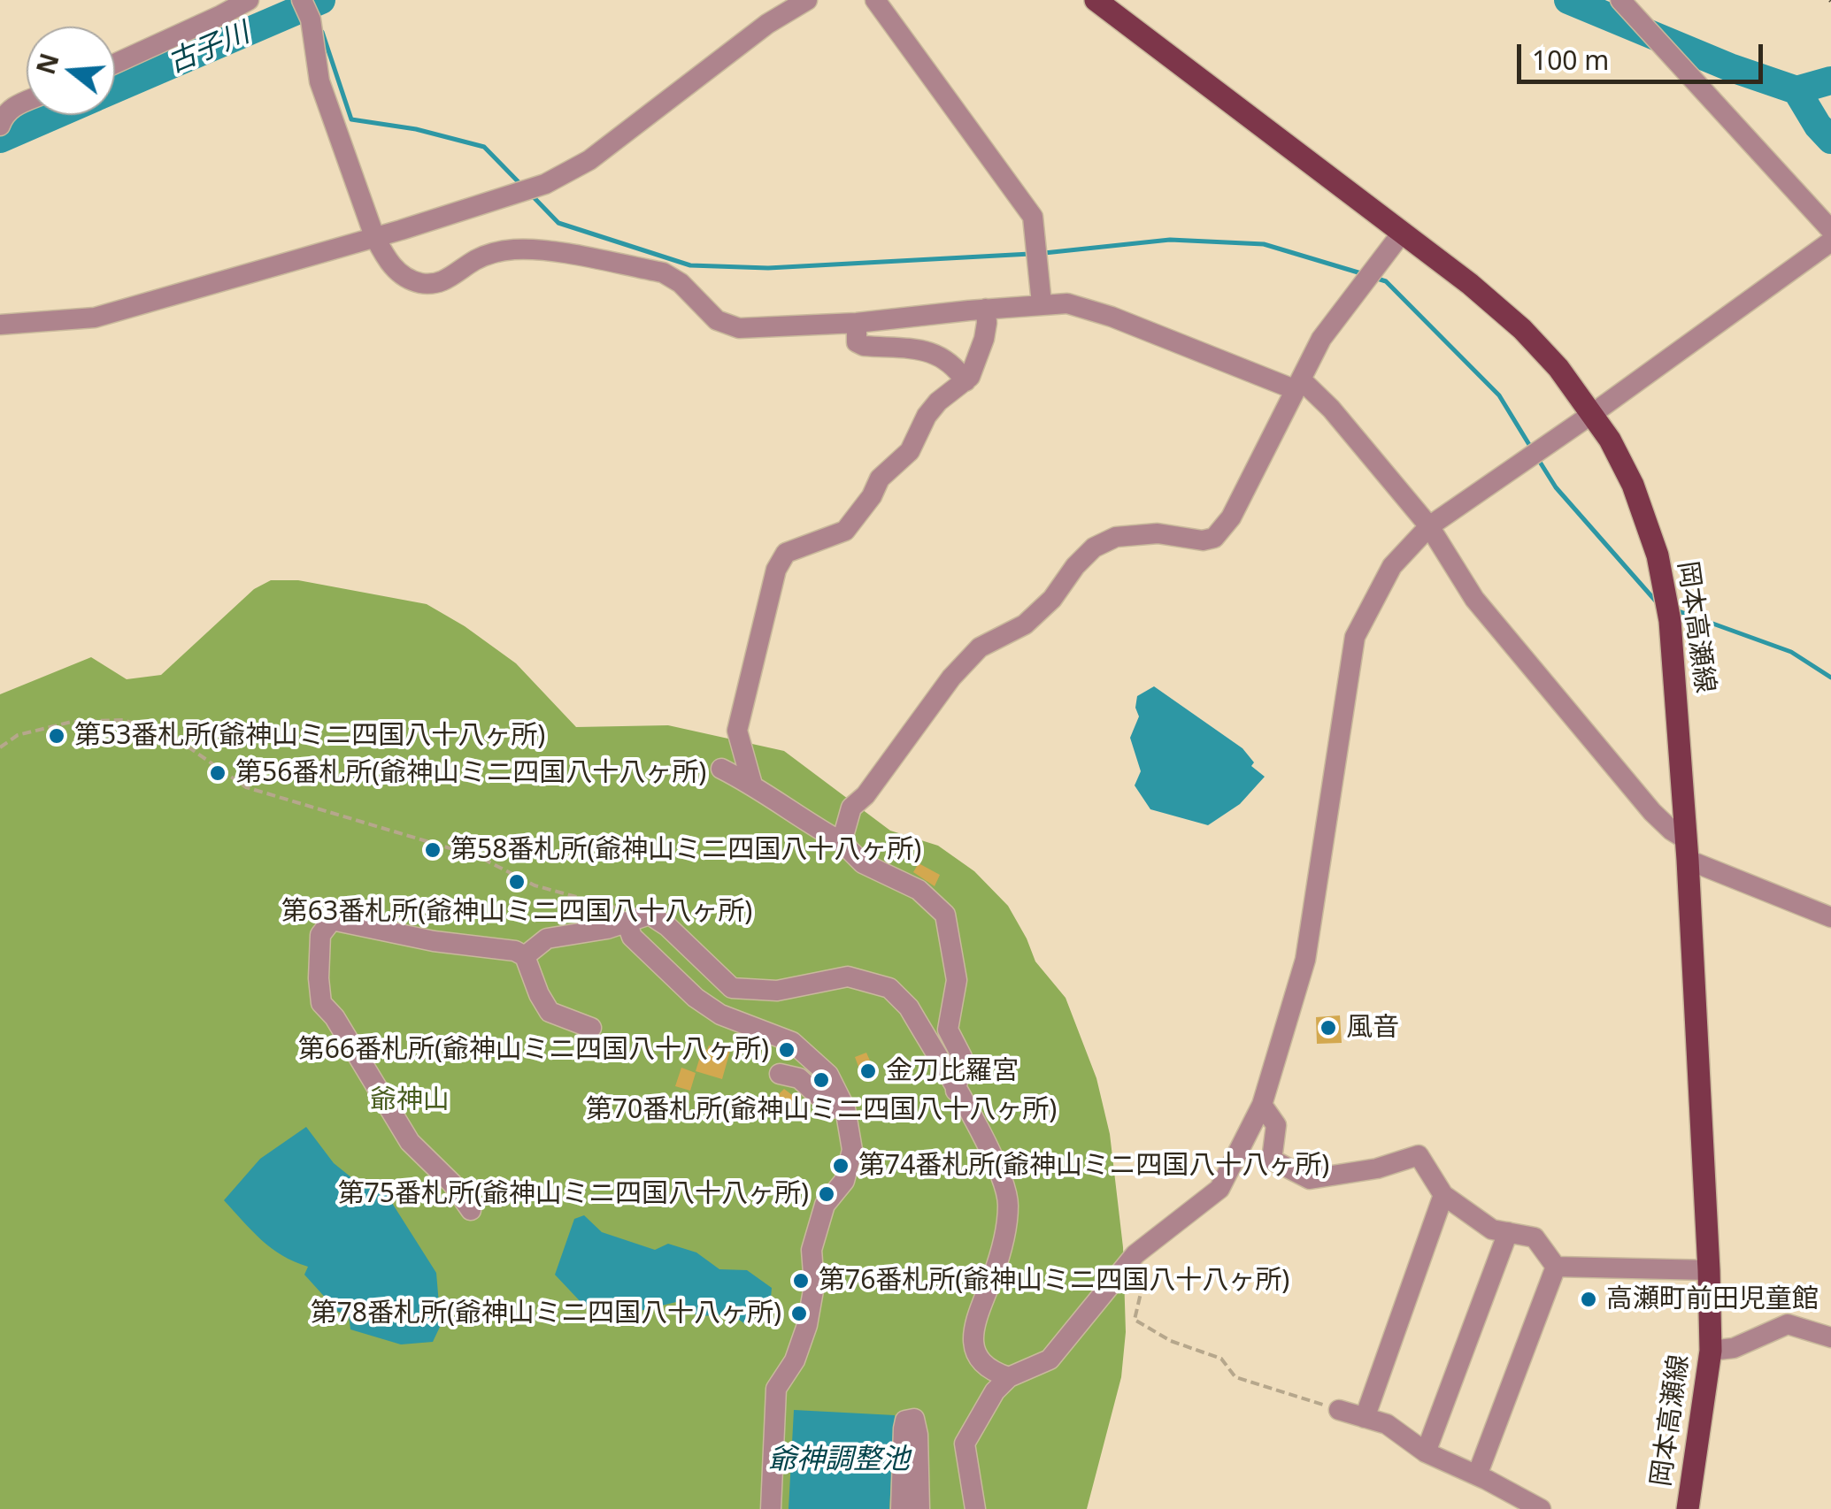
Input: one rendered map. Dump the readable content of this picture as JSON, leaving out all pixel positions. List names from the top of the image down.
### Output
{
  "streets": {
    "main road": ["岡本高瀬線"]
  },
  "water": ["古子川", "爺神調整池"],
  "parks": ["爺神山"],
  "places": [
    "第53番札所(爺神山ミニ四国八十八ヶ所)",
    "第56番札所(爺神山ミニ四国八十八ヶ所)",
    "第58番札所(爺神山ミニ四国八十八ヶ所)",
    "第63番札所(爺神山ミニ四国八十八ヶ所)",
    "風音",
    "第66番札所(爺神山ミニ四国八十八ヶ所)",
    "金刀比羅宮",
    "第70番札所(爺神山ミニ四国八十八ヶ所)",
    "第74番札所(爺神山ミニ四国八十八ヶ所)",
    "第75番札所(爺神山ミニ四国八十八ヶ所)",
    "第76番札所(爺神山ミニ四国八十八ヶ所)",
    "高瀬町前田児童館",
    "第78番札所(爺神山ミニ四国八十八ヶ所)"
  ],
  "scale_bar": "100 m",
  "north": "left"
}
